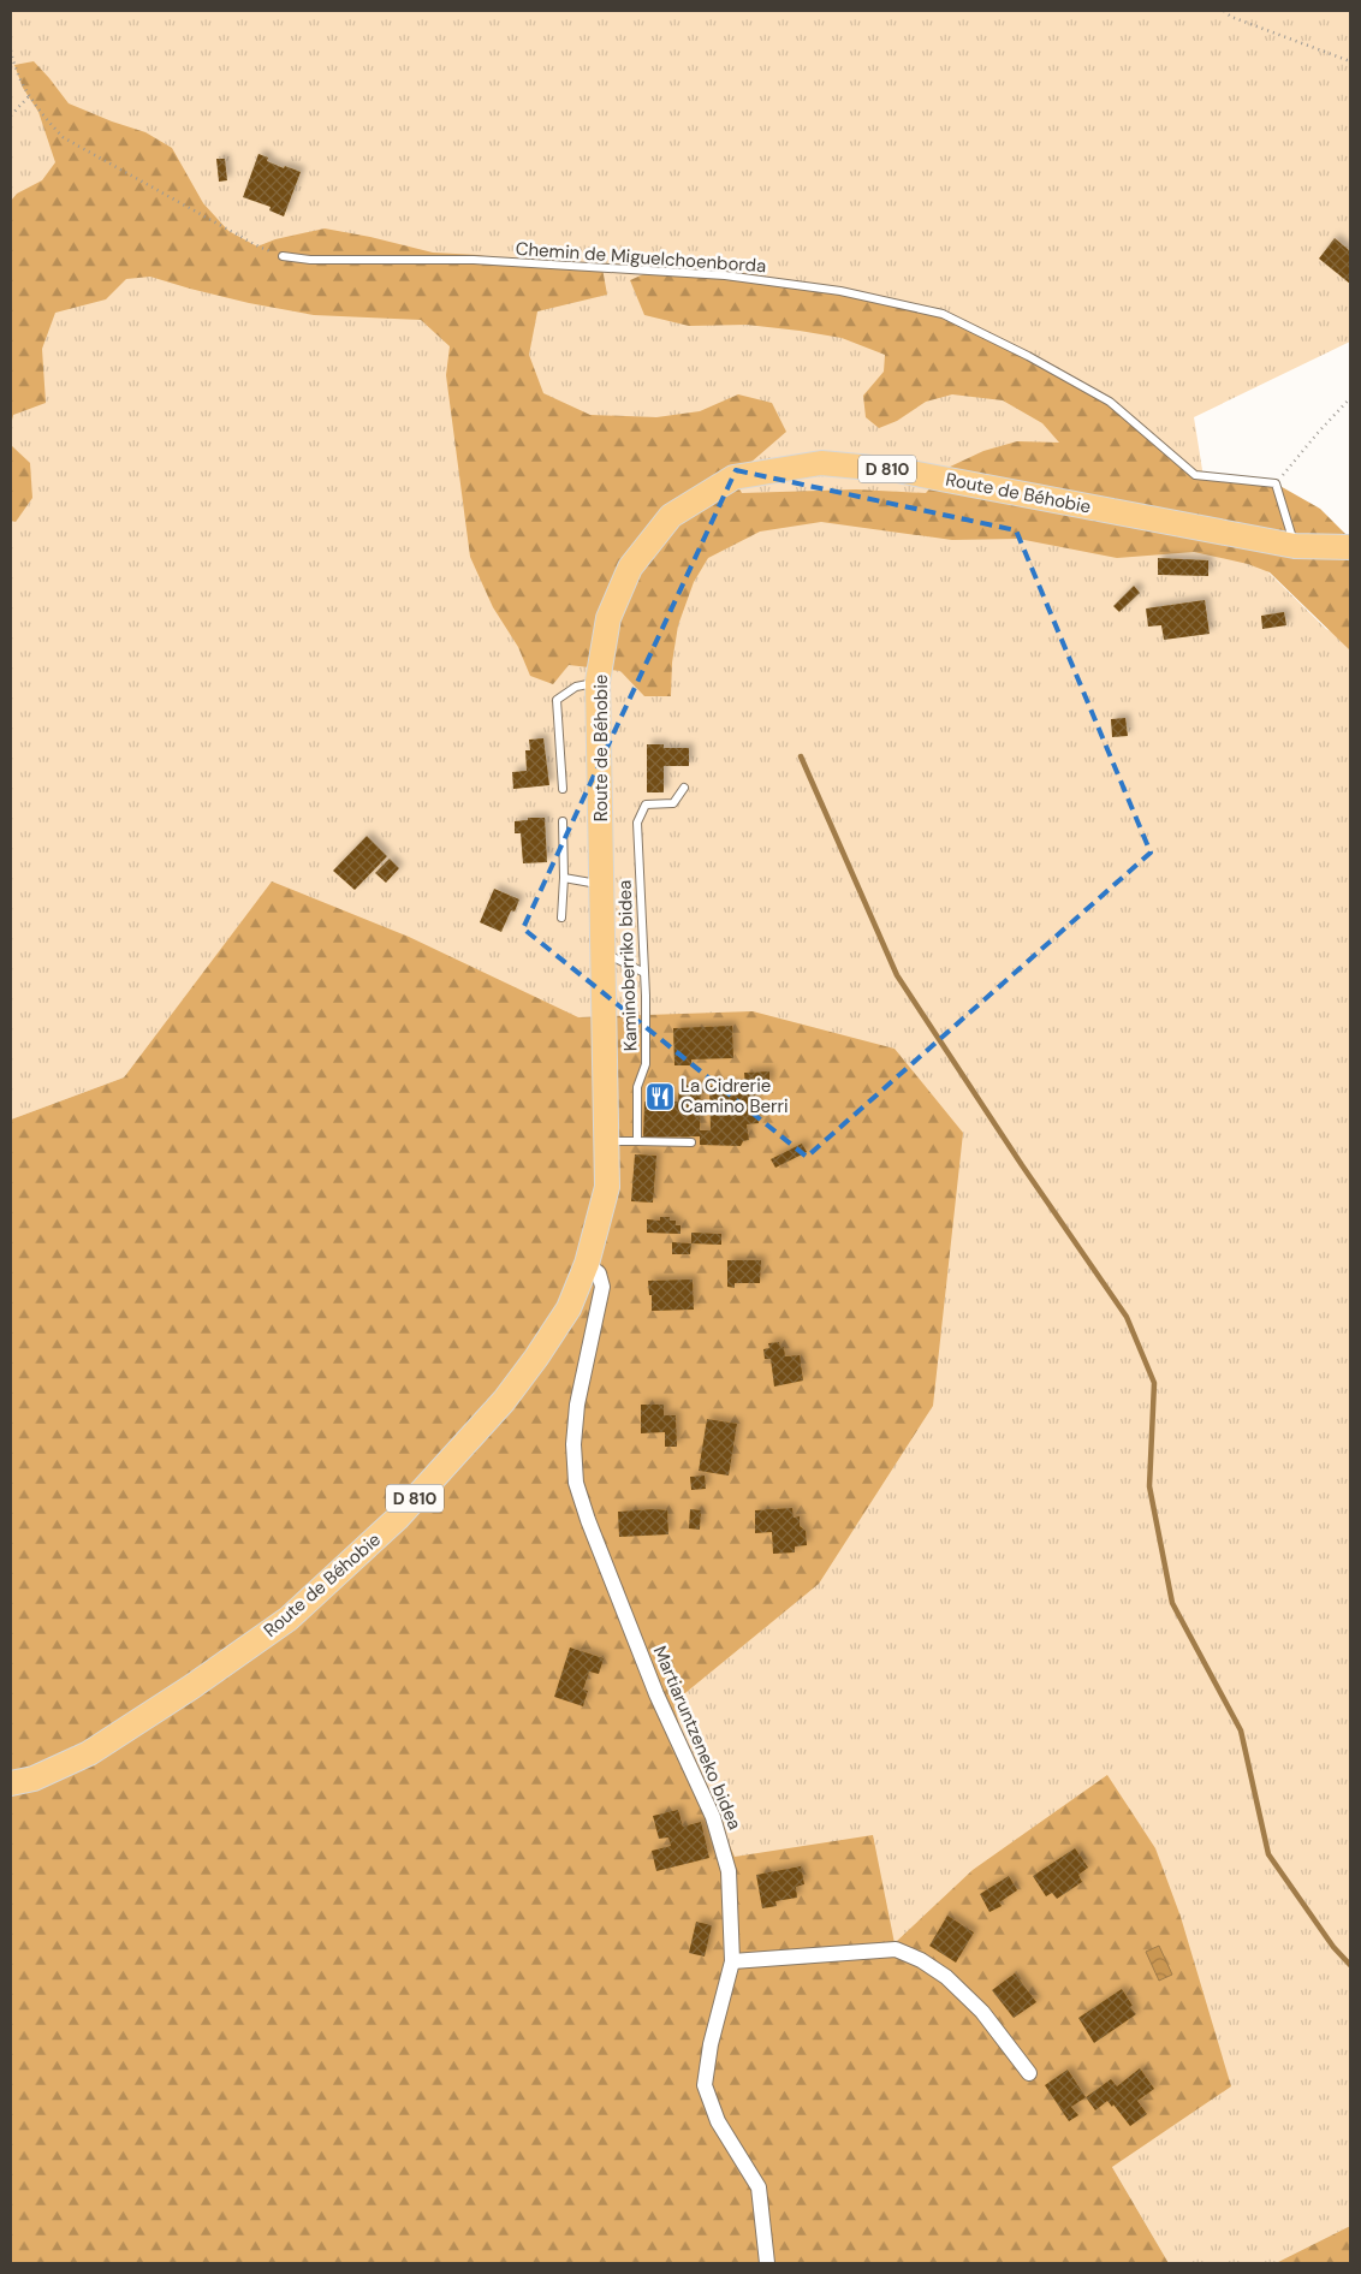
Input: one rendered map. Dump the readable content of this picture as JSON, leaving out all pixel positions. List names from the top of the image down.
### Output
{
  "streets": {
    "main road": ["D 810", "Route de Béhobie"],
    "street": ["Martiaruntzeneko bidea"],
    "lane": ["Chemin de Miguelchoenborda", "Kaminoberriko bidea"]
  },
  "crossings": [
    ["Route de Béhobie", "Martiaruntzeneko bidea"]
  ],
  "places": {
    "restaurant": ["La Cidrerie Camino Berri"]
  }
}
